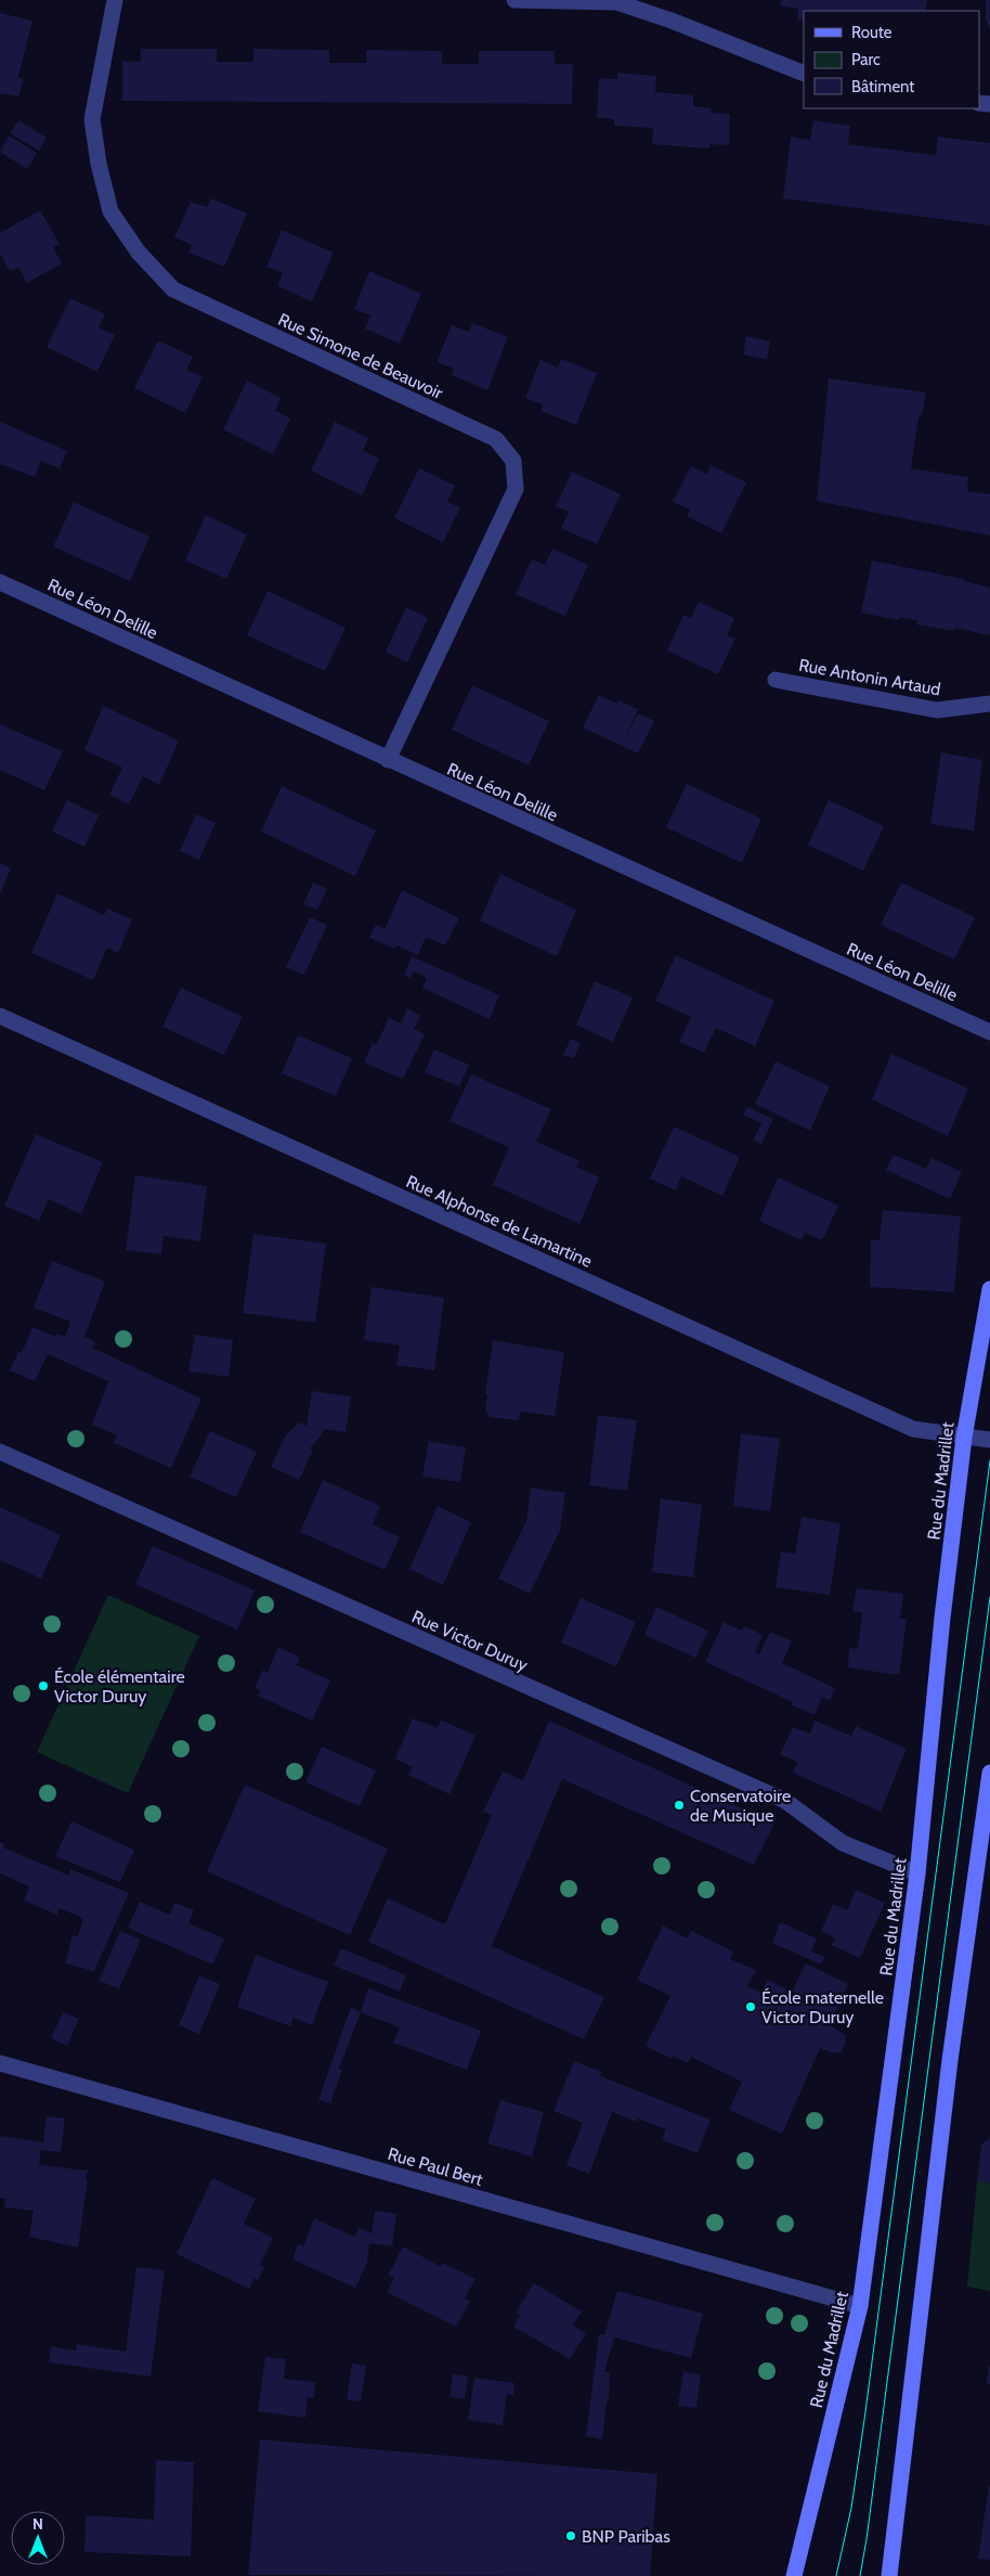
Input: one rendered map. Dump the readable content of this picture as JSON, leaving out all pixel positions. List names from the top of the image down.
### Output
{
  "streets": {
    "street": [
      "Rue Simone de Beauvoir",
      "Rue Léon Delille",
      "Rue Antonin Artaud",
      "Rue Alphonse de Lamartine",
      "Rue du Madrillet",
      "Rue Victor Duruy",
      "Rue Paul Bert"
    ]
  },
  "crossings": [
    ["Rue Simone de Beauvoir", "Rue Léon Delille"],
    ["Rue Alphonse de Lamartine", "Rue du Madrillet"],
    ["Rue du Madrillet", "Rue Victor Duruy"],
    ["Rue du Madrillet", "Rue Paul Bert"]
  ],
  "places": [
    "École élémentaire Victor Duruy",
    "Conservatoire de Musique",
    "École maternelle Victor Duruy",
    "BNP Paribas"
  ],
  "legend": ["Route", "Parc", "Bâtiment"],
  "north": "top"
}
